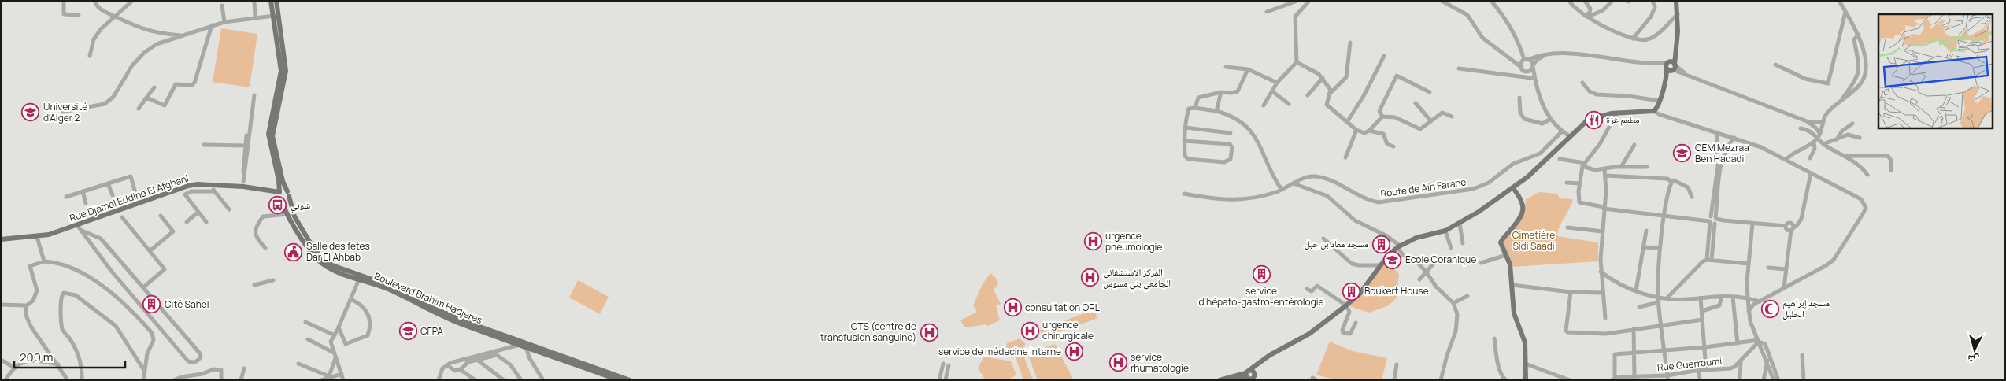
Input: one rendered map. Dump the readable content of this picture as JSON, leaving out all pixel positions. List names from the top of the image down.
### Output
{
  "streets": {
    "main road": ["Rue Djamel Eddine El Afghani", "Boulevard Brahim Hadjeres"],
    "street": ["Route de Aïn Farane", "Rue Guerroumi"]
  },
  "parks": ["Cimetière Sidi Saadi"],
  "places": {
    "school or university": [
      "Université d'Alger 2",
      "CEM Mezraa Ben Hadadi",
      "Ecole Coranique",
      "CFPA"
    ],
    "restaurant": ["مطعم غزة"],
    "bus stop": ["شوني"],
    "hospital": [
      "urgence pneumologie",
      "المركز الاستشفائي الجامعي بني مسوس",
      "consultation ORL",
      "urgence chirurgicale",
      "CTS (centre de transfusion sanguine)",
      "service de médecine interne",
      "service rhumatologie"
    ],
    "building": [
      "مسجد معاذ بن جبل",
      "service d'hépato-gastro-entérologie",
      "Boukert House",
      "Cité Sahel"
    ],
    "public building": ["Salle des fetes Dar El Ahbab"],
    "mosque": ["مسجد إبراهيم الخليل"]
  },
  "scale_bar": "200 m",
  "north": "bottom"
}
